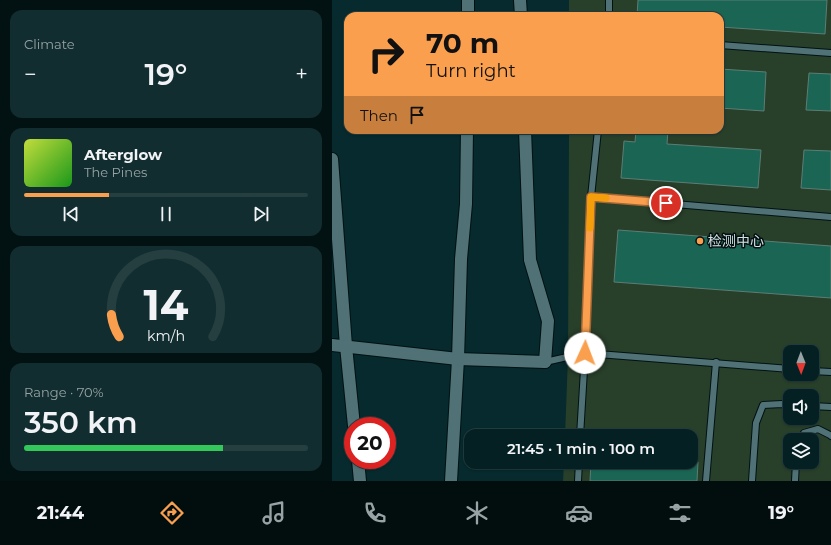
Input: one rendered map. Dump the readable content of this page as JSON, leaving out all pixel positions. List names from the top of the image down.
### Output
{
  "places": ["检测中心"],
  "north": "bottom",
  "page": {
    "tile": [
      "Climate",
      ["Range · 70%", "350 km"]
    ],
    "turn": ["70 m", "Turn right"],
    "heat": ["−", "19°", "+"],
    "then": "Then",
    "song": ["Afterglow", "The Pines"],
    "limit": "20",
    "trip": "21:45 · 1 min · 100 m",
    "tabs": ["21:44", "19°"],
    "gauge": ["14", "km/h"]
  }
}
